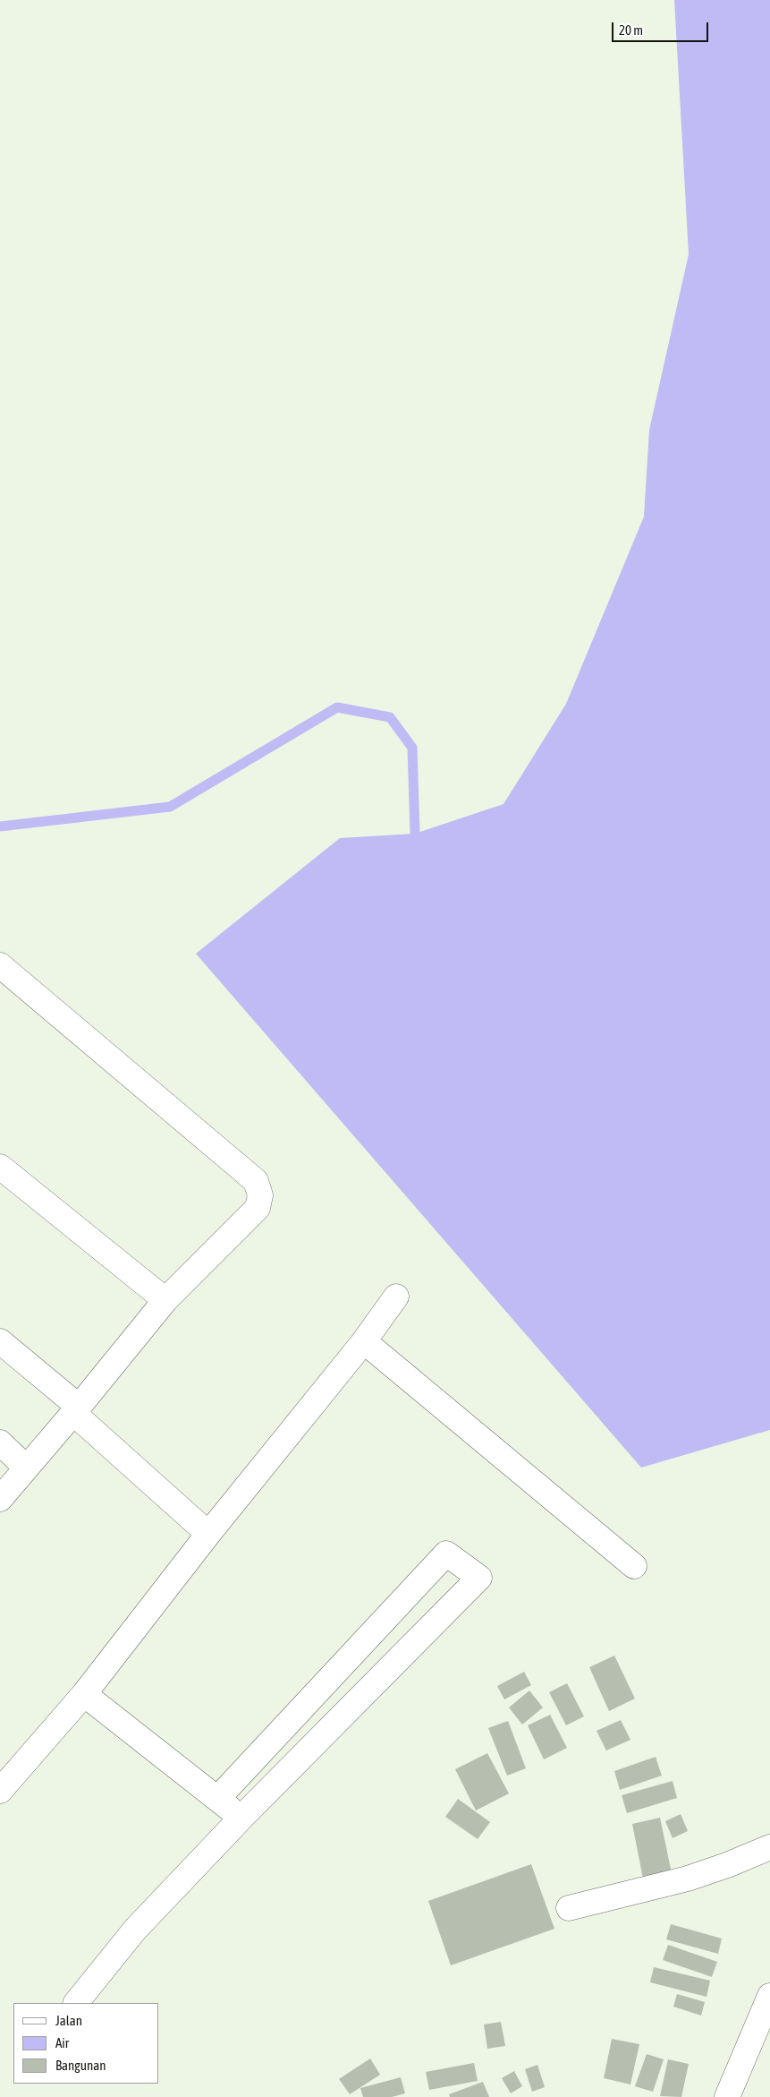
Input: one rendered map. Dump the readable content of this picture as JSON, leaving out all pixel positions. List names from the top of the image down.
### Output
{
  "legend": ["Jalan", "Air", "Bangunan"],
  "scale_bar": "20 m"
}
